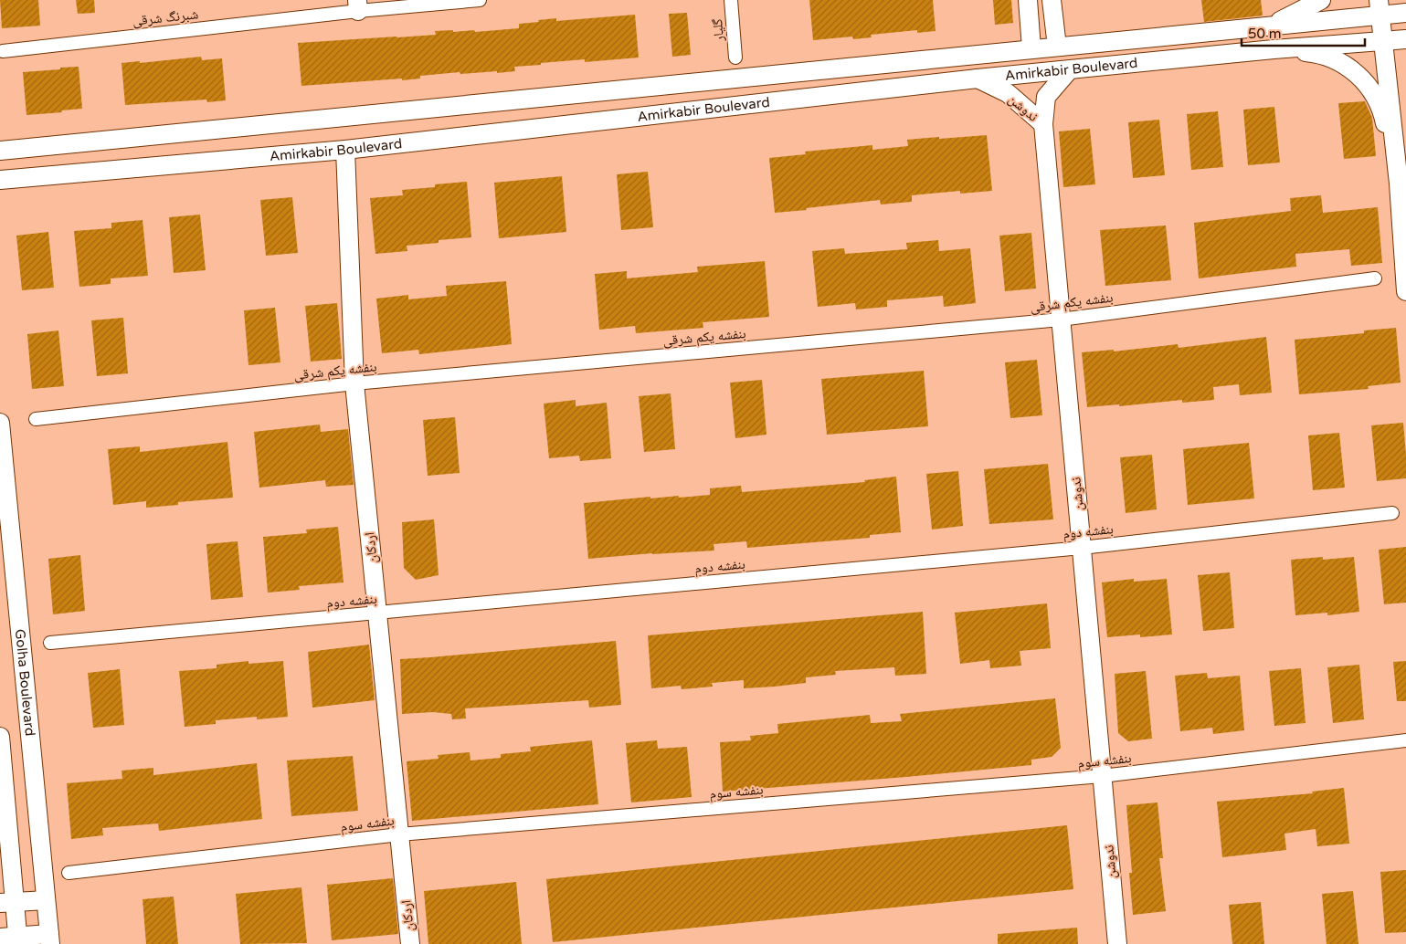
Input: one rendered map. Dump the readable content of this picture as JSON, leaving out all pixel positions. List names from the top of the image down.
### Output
{
  "streets": {
    "main road": [
      "Amirkabir Boulevard",
      "ندوشن",
      "اردکان",
      "Golha Boulevard"
    ],
    "street": [
      "شبرنگ شرقی",
      "گلیار",
      "بنفشه یکم شرقی",
      "بنفشه دوم",
      "بنفشه سوم"
    ]
  },
  "crossings": [
    ["Amirkabir Boulevard", "ندوشن"],
    ["Amirkabir Boulevard", "اردکان"],
    ["ندوشن", "بنفشه یکم شرقی"],
    ["ندوشن", "بنفشه دوم"],
    ["ندوشن", "بنفشه سوم"],
    ["بنفشه یکم شرقی", "اردکان"],
    ["بنفشه دوم", "اردکان"],
    ["اردکان", "بنفشه سوم"]
  ],
  "scale_bar": "50 m"
}
